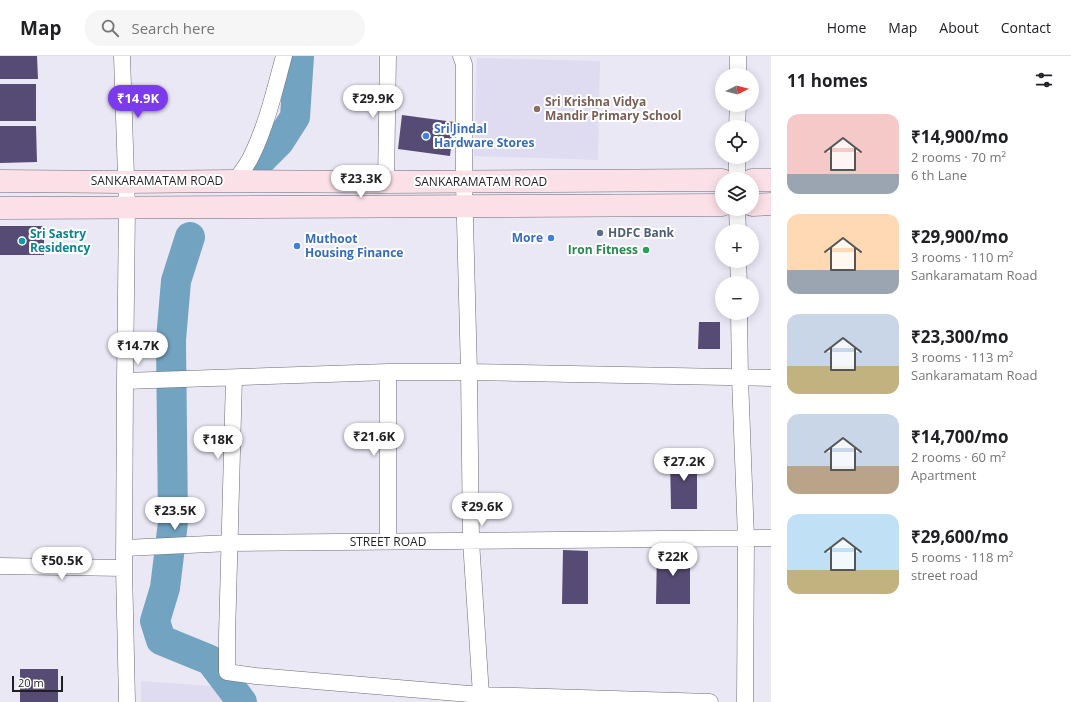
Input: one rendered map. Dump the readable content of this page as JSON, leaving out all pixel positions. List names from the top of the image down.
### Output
{
  "streets": {
    "main road": ["SANKARAMATAM ROAD"],
    "street": ["STREET ROAD"]
  },
  "places": [
    "Sri Krishna Vidya Mandir Primary School",
    "Sri Jindal Hardware Stores",
    "HDFC Bank",
    "More",
    "Sri Sastry Residency",
    "Muthoot Housing Finance",
    "Iron Fitness"
  ],
  "scale_bar": "20 m",
  "north": "right",
  "page": {
    "header": "Map",
    "search": "Search here",
    "nav": [
      "Home",
      "Map",
      "About",
      "Contact"
    ],
    "heading": "11 homes",
    "map_buttons": ["+", "−"],
    "price": [
      "₹14.9K",
      "₹29.9K",
      "₹23.3K",
      "₹14.7K",
      "₹21.6K",
      "₹18K",
      "₹27.2K",
      "₹29.6K",
      "₹23.5K",
      "₹22K",
      "₹50.5K"
    ],
    "list": [
      {
        "name": "₹14,900/mo",
        "note": "2 rooms · 70 m² · 6 th Lane"
      },
      {
        "name": "₹29,900/mo",
        "note": "3 rooms · 110 m² · Sankaramatam Road"
      },
      {
        "name": "₹23,300/mo",
        "note": "3 rooms · 113 m² · Sankaramatam Road"
      },
      {
        "name": "₹14,700/mo",
        "note": "2 rooms · 60 m² · Apartment"
      },
      {
        "name": "₹29,600/mo",
        "note": "5 rooms · 118 m² · street road"
      }
    ],
    "scale": "20 m"
  }
}
